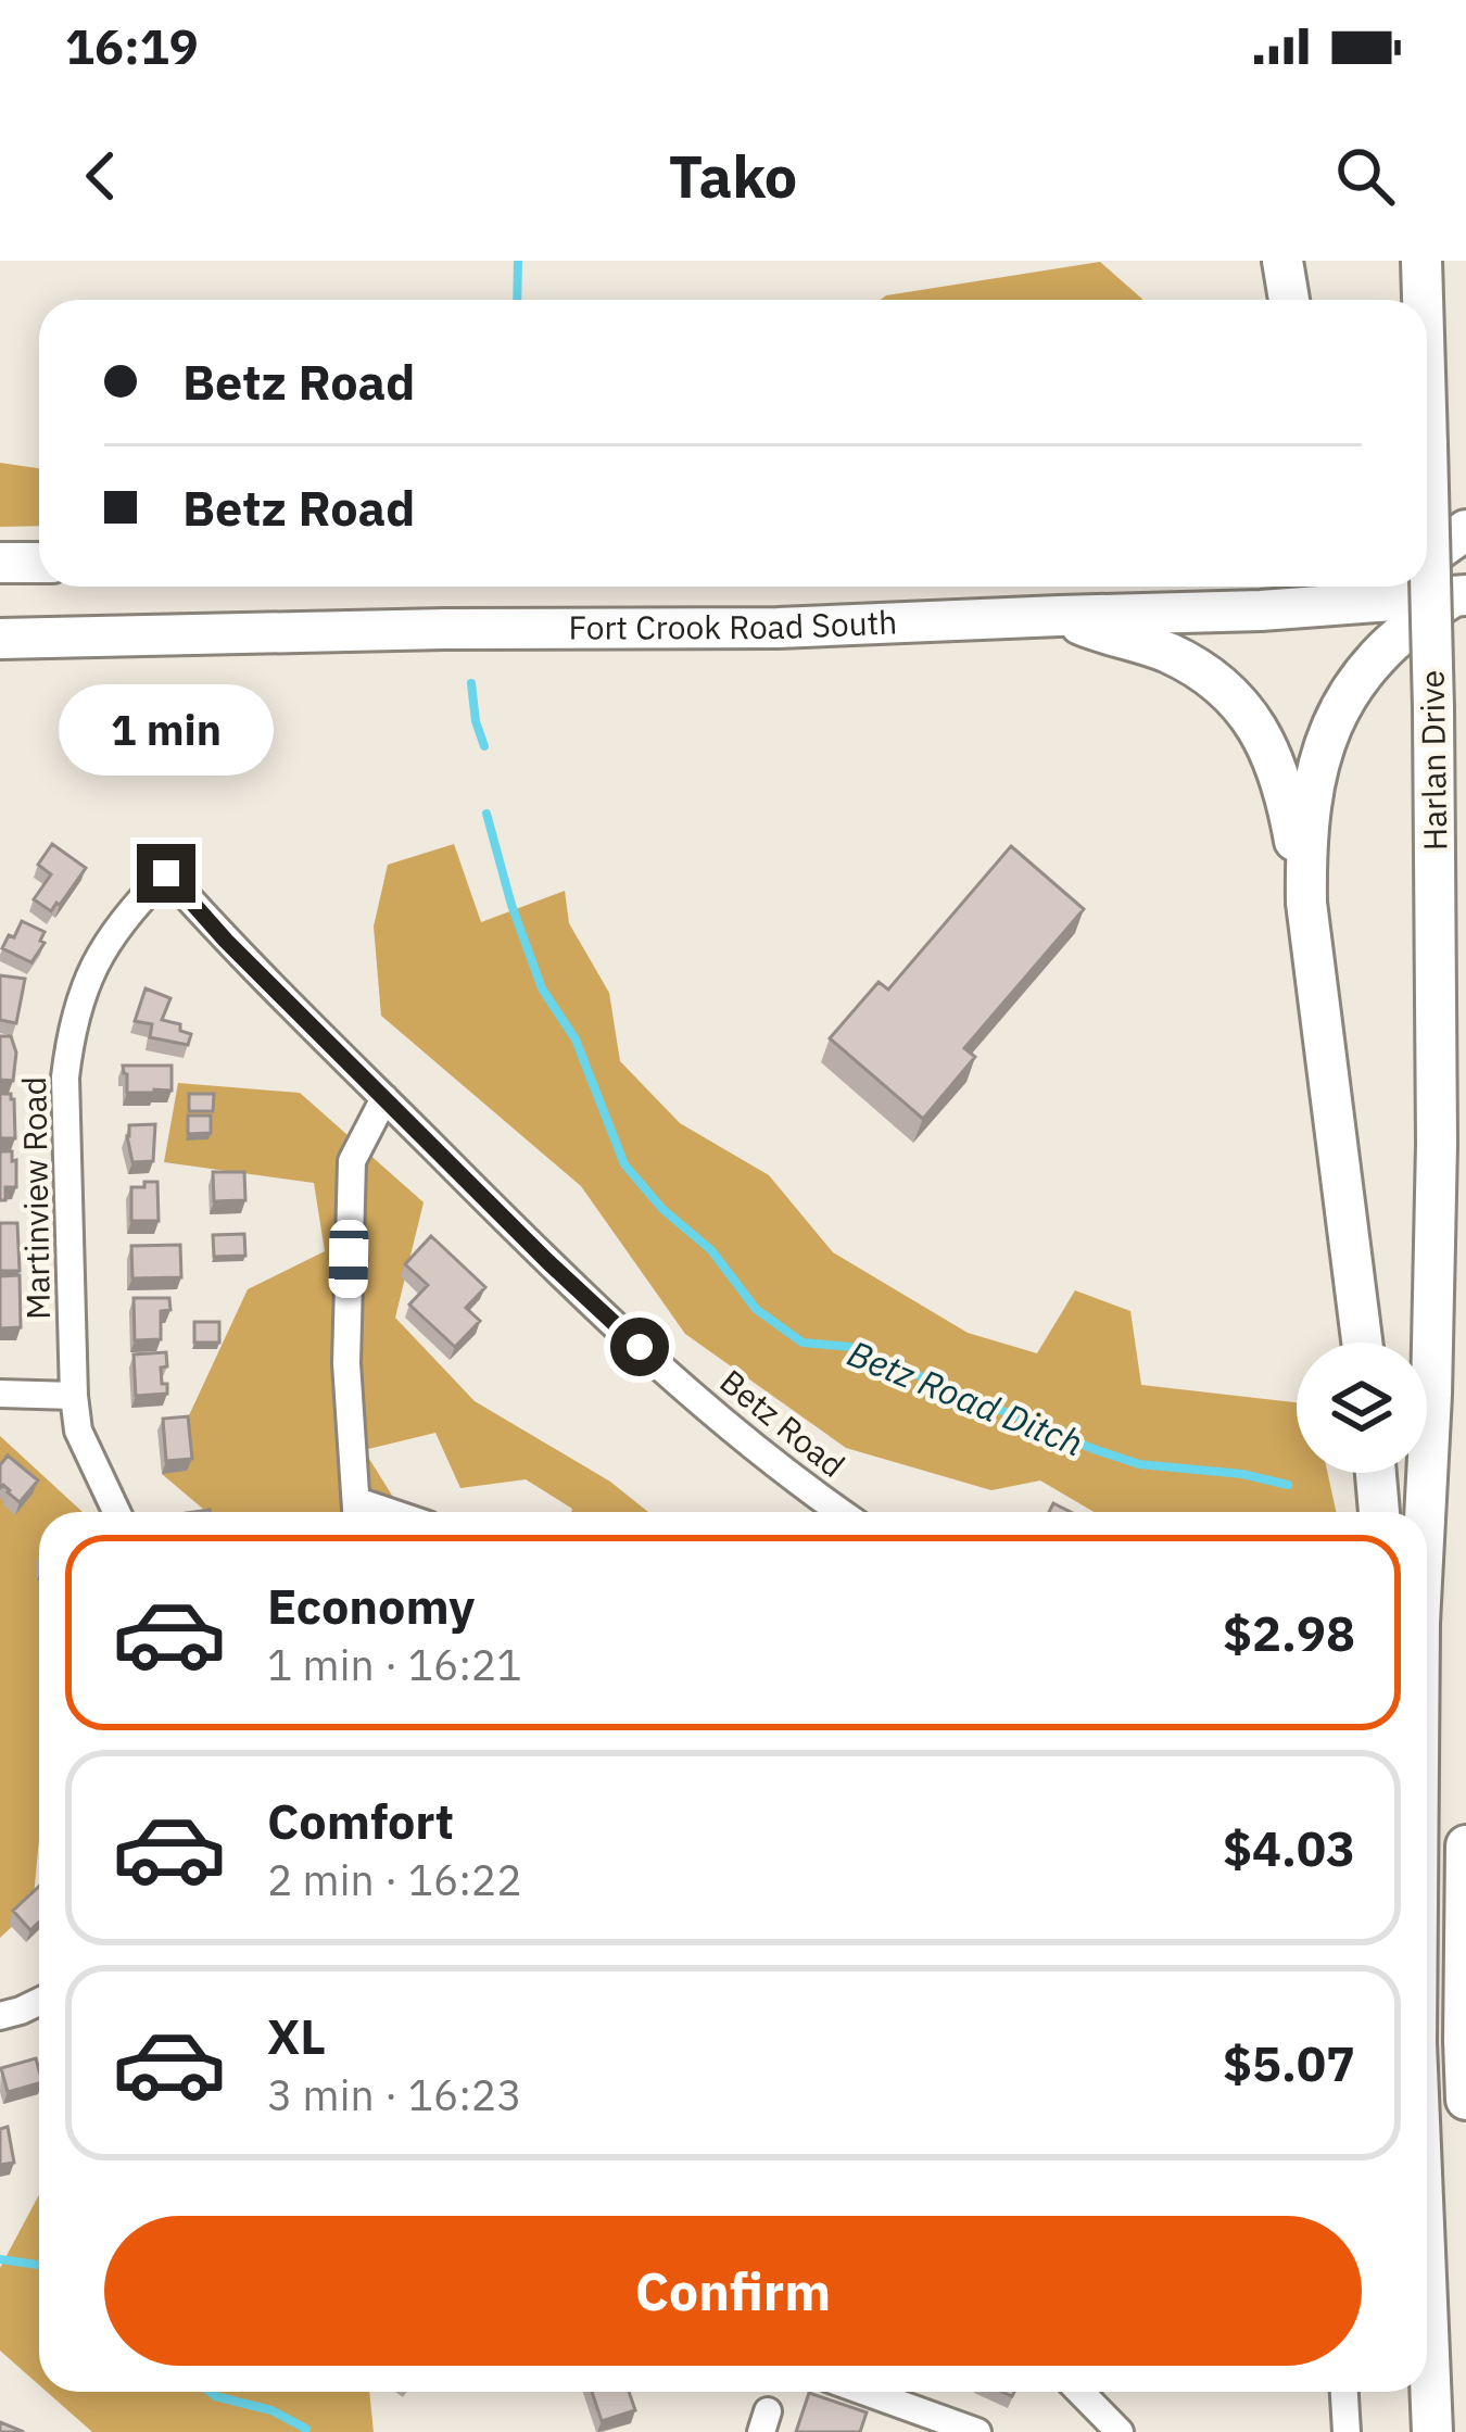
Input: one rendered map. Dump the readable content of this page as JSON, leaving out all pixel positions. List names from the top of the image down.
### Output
{
  "streets": {
    "main road": ["Fort Crook Road South", "Harlan Drive"],
    "street": ["Martinview Road", "Betz Road"]
  },
  "crossings": [
    ["Martinview Road", "Betz Road"]
  ],
  "water": ["Betz Road Ditch"],
  "page": {
    "status": "16:19",
    "header": "Tako",
    "banner": ["Betz Road", "Betz Road"],
    "bubble": "1 min",
    "list": [
      {
        "name": "Economy",
        "note": "1 min · 16:21",
        "value": "$2.98"
      },
      {
        "name": "Comfort",
        "note": "2 min · 16:22",
        "value": "$4.03"
      },
      {
        "name": "XL",
        "note": "3 min · 16:23",
        "value": "$5.07"
      }
    ],
    "buttons": "Confirm"
  }
}
